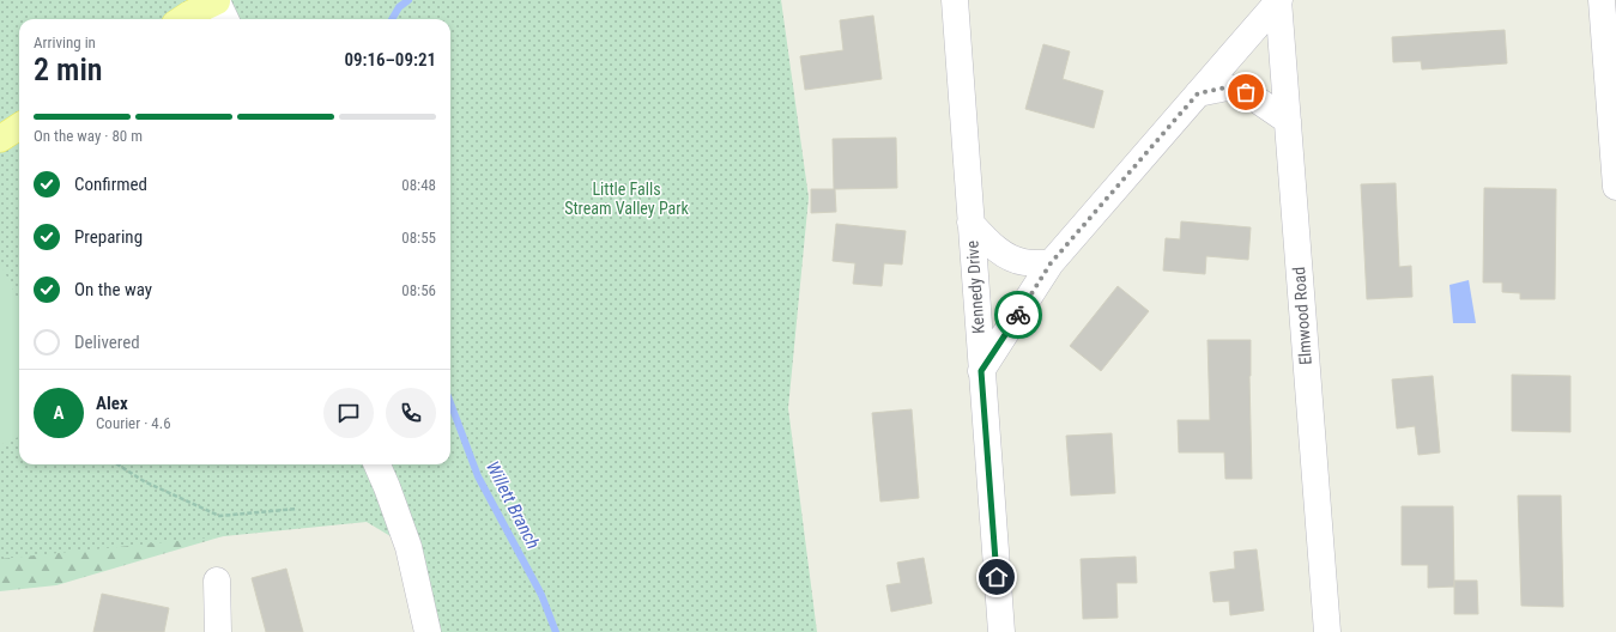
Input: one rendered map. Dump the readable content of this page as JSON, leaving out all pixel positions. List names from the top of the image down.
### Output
{
  "streets": {
    "street": ["Kennedy Drive", "Elmwood Road"]
  },
  "water": ["Willett Branch"],
  "parks": ["Little Falls Stream Valley Park"],
  "page": {
    "heading": ["2 min", "Arriving in", "09:16–09:21"],
    "panel": ["Alex", "Courier · 4.6"],
    "bar": "On the way · 80 m",
    "list": [
      ["Confirmed", "08:48"],
      ["Preparing", "08:55"],
      ["On the way", "08:56"],
      "Delivered"
    ],
    "round": "A"
  }
}
